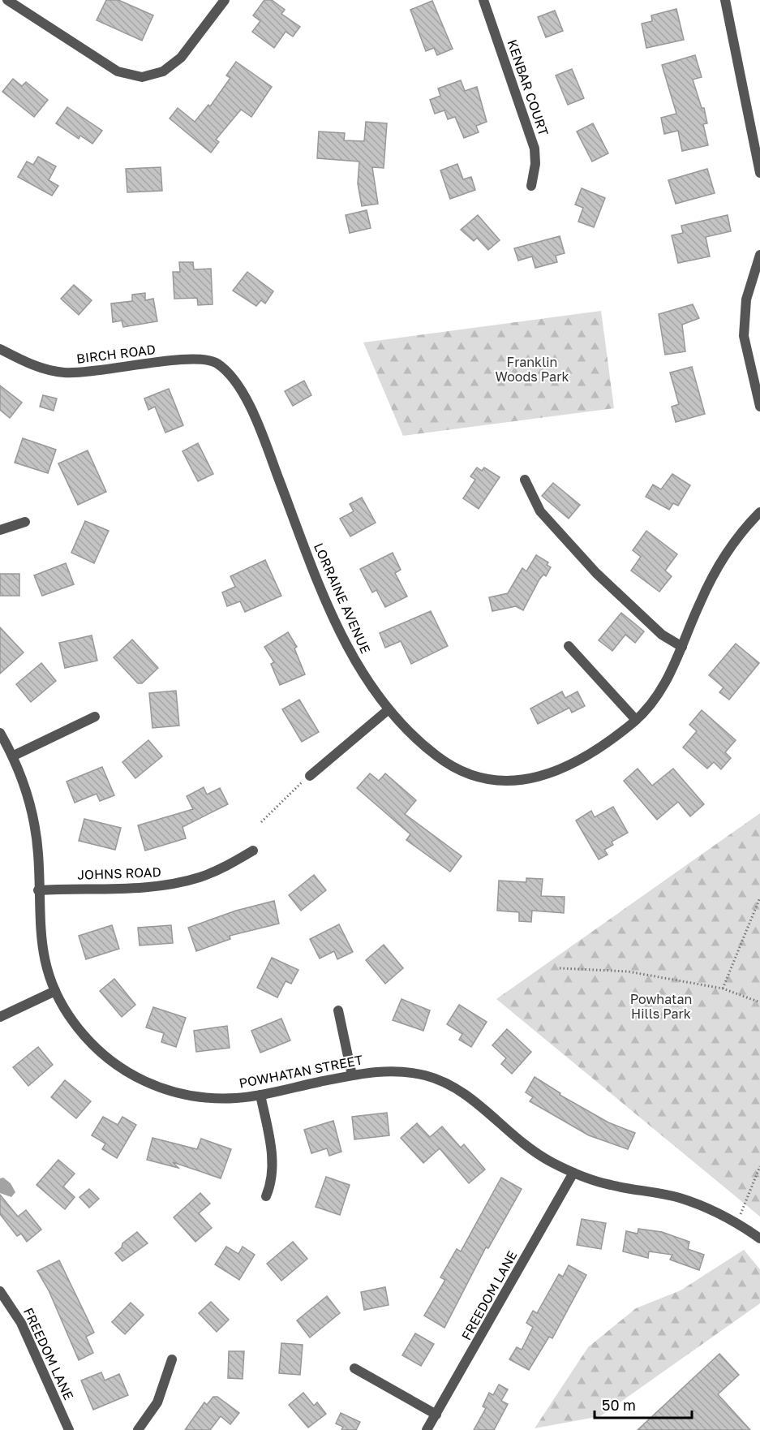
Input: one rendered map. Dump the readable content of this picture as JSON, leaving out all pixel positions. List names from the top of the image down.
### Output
{
  "streets": {
    "street": [
      "KENBAR COURT",
      "BIRCH ROAD",
      "LORRAINE AVENUE",
      "JOHNS ROAD",
      "POWHATAN STREET",
      "FREEDOM LANE"
    ]
  },
  "crossings": [
    ["BIRCH ROAD", "LORRAINE AVENUE"],
    ["JOHNS ROAD", "POWHATAN STREET"],
    ["POWHATAN STREET", "FREEDOM LANE"]
  ],
  "parks": ["Franklin Woods Park", "Powhatan Hills Park"],
  "scale_bar": "50 m"
}
